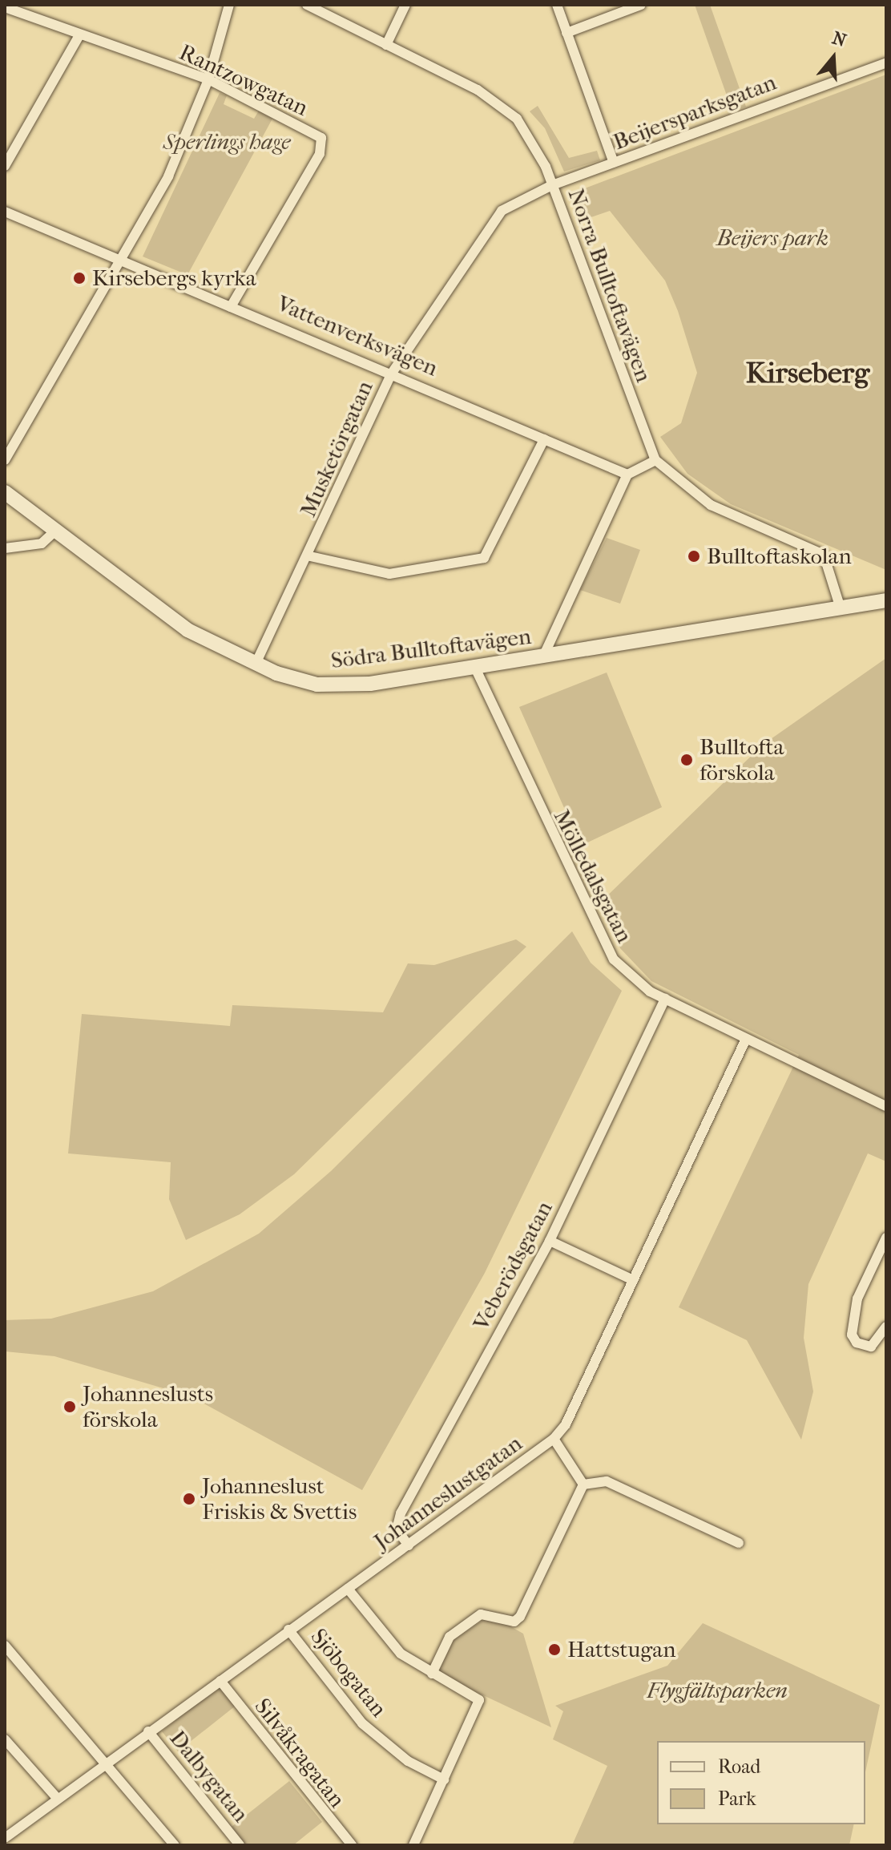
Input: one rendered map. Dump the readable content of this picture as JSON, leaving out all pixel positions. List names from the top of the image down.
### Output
{
  "streets": {
    "street": [
      "Rantzowgatan",
      "Beijersparksgatan",
      "Norra Bulltoftavägen",
      "Vattenverksvägen",
      "Musketörgatan",
      "Södra Bulltoftavägen",
      "Mölledalsgatan",
      "Veberödsgatan",
      "Johanneslustgatan",
      "Sjöbogatan",
      "Silvåkragatan",
      "Dalbygatan"
    ]
  },
  "crossings": [
    ["Rantzowgatan", "Vattenverksvägen"],
    ["Beijersparksgatan", "Norra Bulltoftavägen"],
    ["Beijersparksgatan", "Musketörgatan"],
    ["Norra Bulltoftavägen", "Musketörgatan"],
    ["Vattenverksvägen", "Musketörgatan"],
    ["Musketörgatan", "Södra Bulltoftavägen"],
    ["Södra Bulltoftavägen", "Mölledalsgatan"],
    ["Mölledalsgatan", "Veberödsgatan"],
    ["Mölledalsgatan", "Johanneslustgatan"],
    ["Veberödsgatan", "Johanneslustgatan"],
    ["Johanneslustgatan", "Sjöbogatan"],
    ["Johanneslustgatan", "Silvåkragatan"],
    ["Johanneslustgatan", "Dalbygatan"]
  ],
  "districts": ["Kirseberg"],
  "parks": ["Sperlings hage", "Beijers park", "Flygfältsparken"],
  "places": [
    "Kirsebergs kyrka",
    "Bulltoftaskolan",
    "Bulltofta förskola",
    "Johanneslusts förskola",
    "Johanneslust Friskis & Svettis",
    "Hattstugan"
  ],
  "legend": ["Road", "Park"],
  "north": "top"
}
